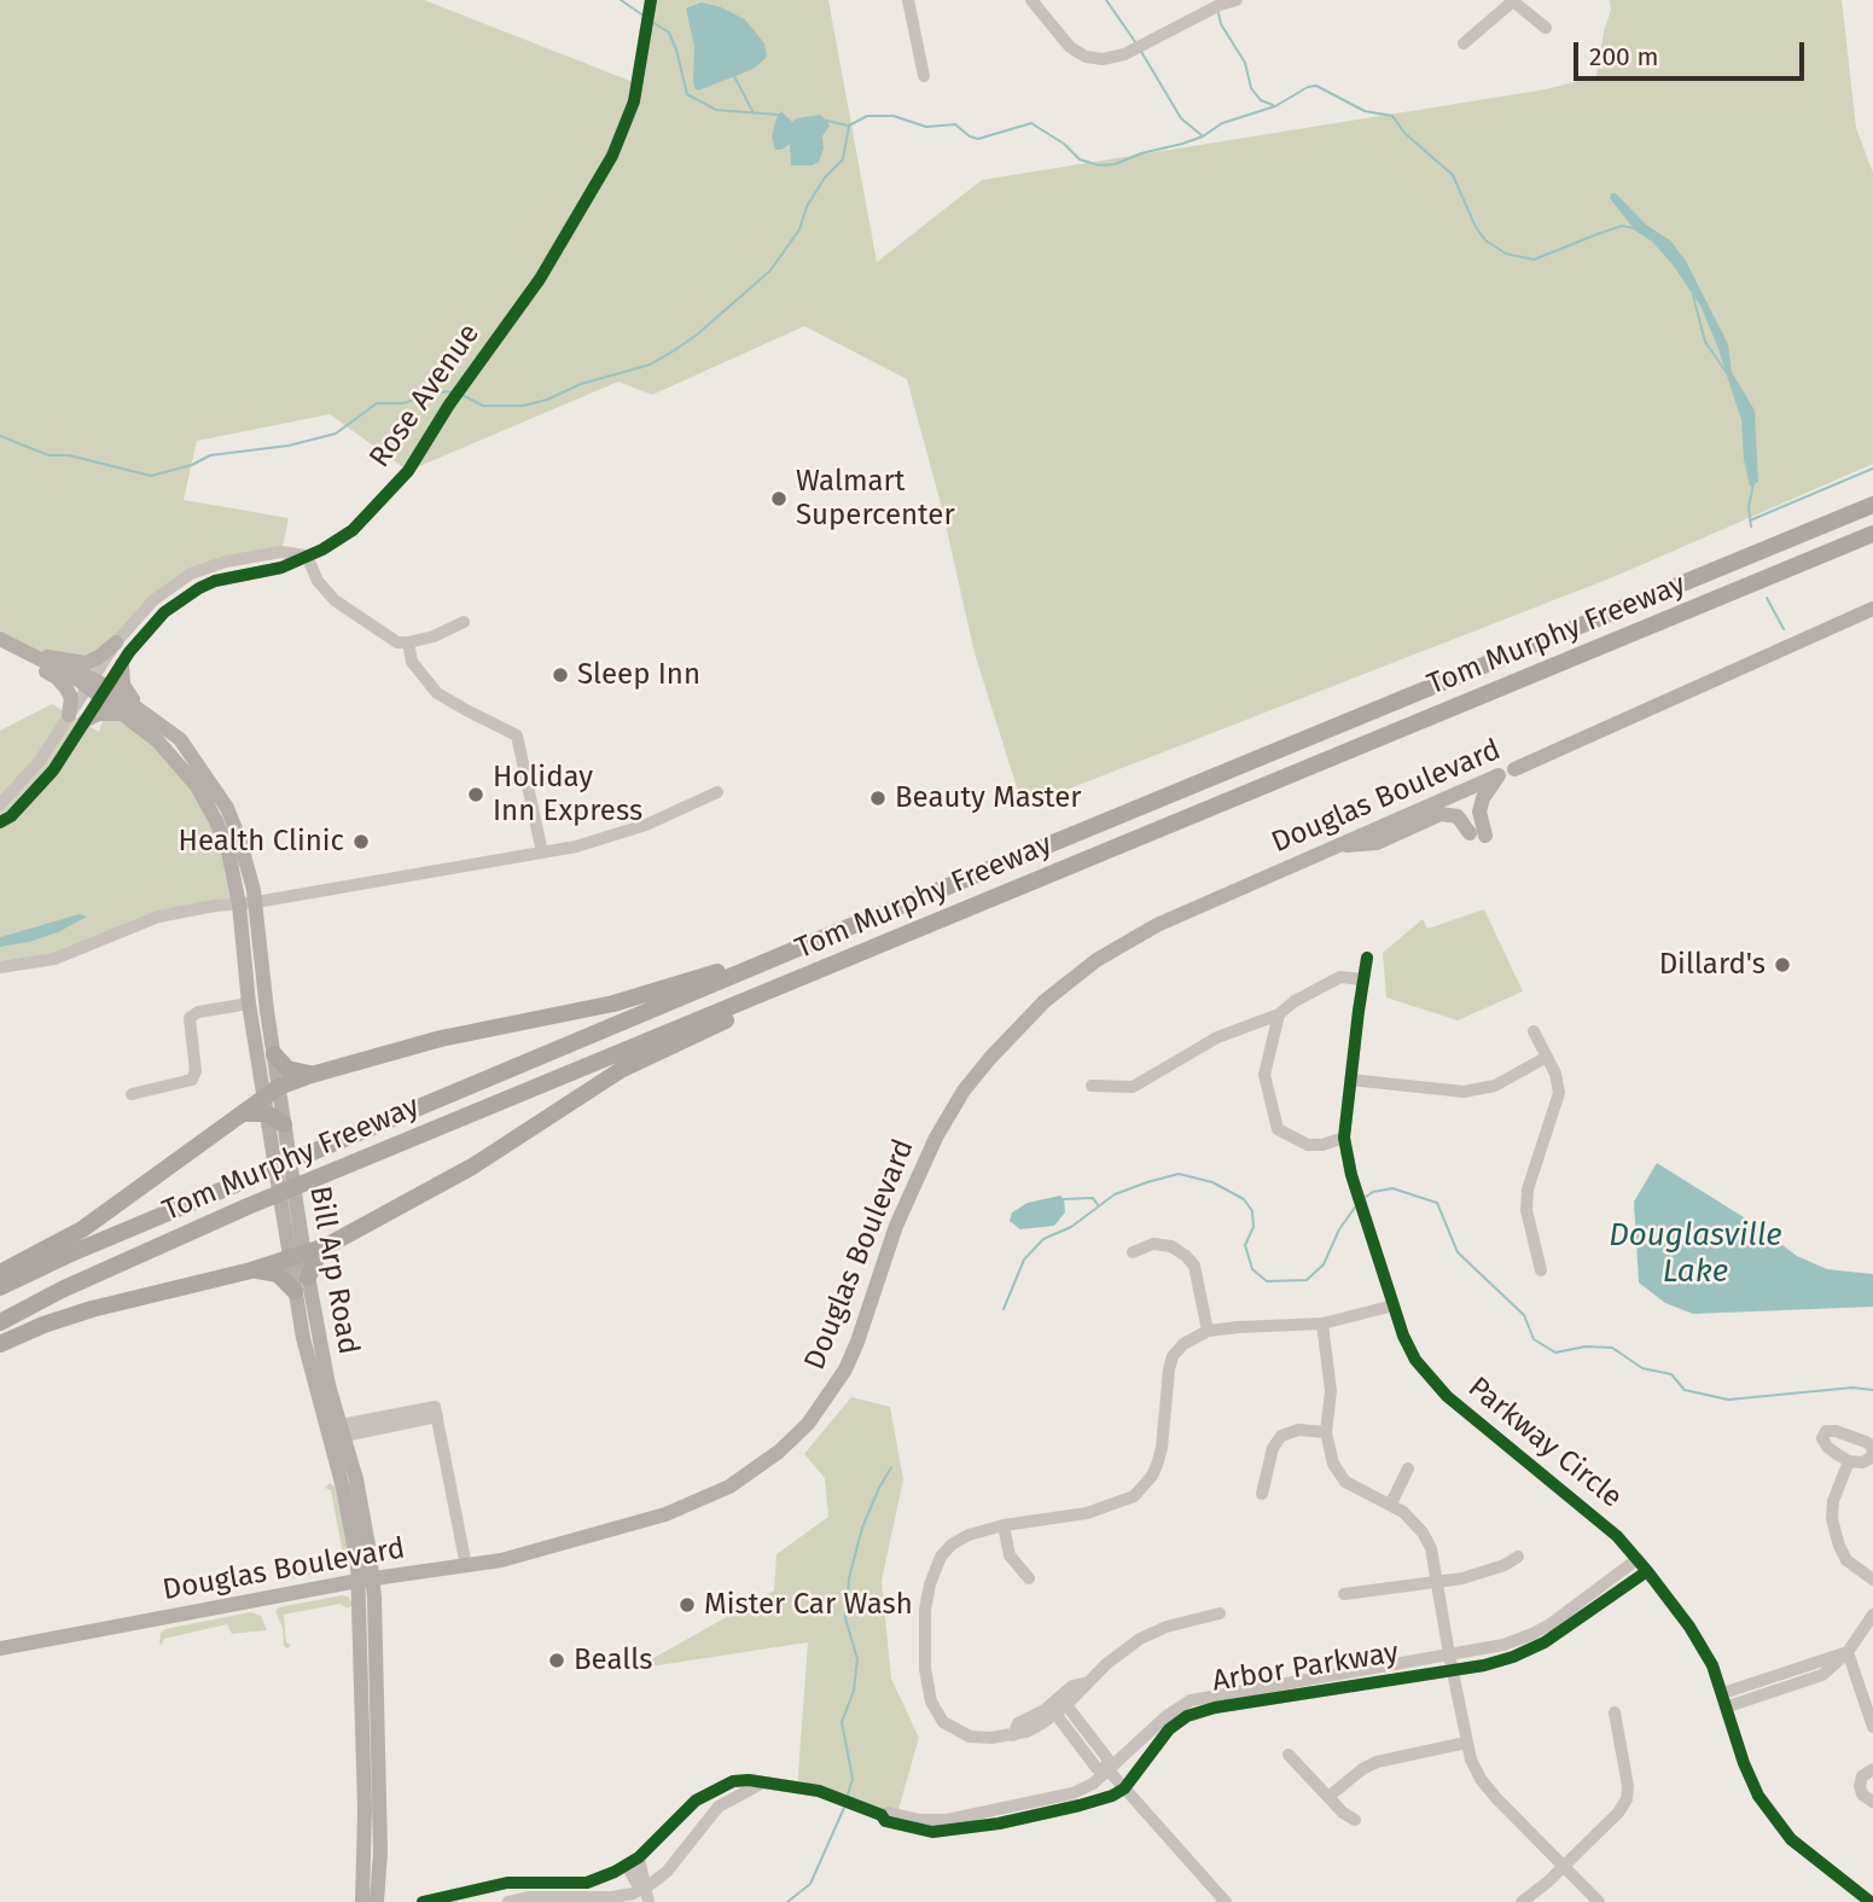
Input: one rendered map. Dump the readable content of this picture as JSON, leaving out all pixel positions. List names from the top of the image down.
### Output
{
  "streets": {
    "highway": ["Tom Murphy Freeway"],
    "main road": ["Douglas Boulevard", "Bill Arp Road"],
    "street": ["Rose Avenue", "Parkway Circle", "Arbor Parkway"]
  },
  "crossings": [
    ["Rose Avenue", "Bill Arp Road"],
    ["Douglas Boulevard", "Bill Arp Road"],
    ["Parkway Circle", "Arbor Parkway"]
  ],
  "water": ["Douglasville Lake"],
  "places": [
    "Walmart Supercenter",
    "Sleep Inn",
    "Holiday Inn Express",
    "Beauty Master",
    "Health Clinic",
    "Dillard's",
    "Mister Car Wash",
    "Bealls"
  ],
  "scale_bar": "200 m"
}
